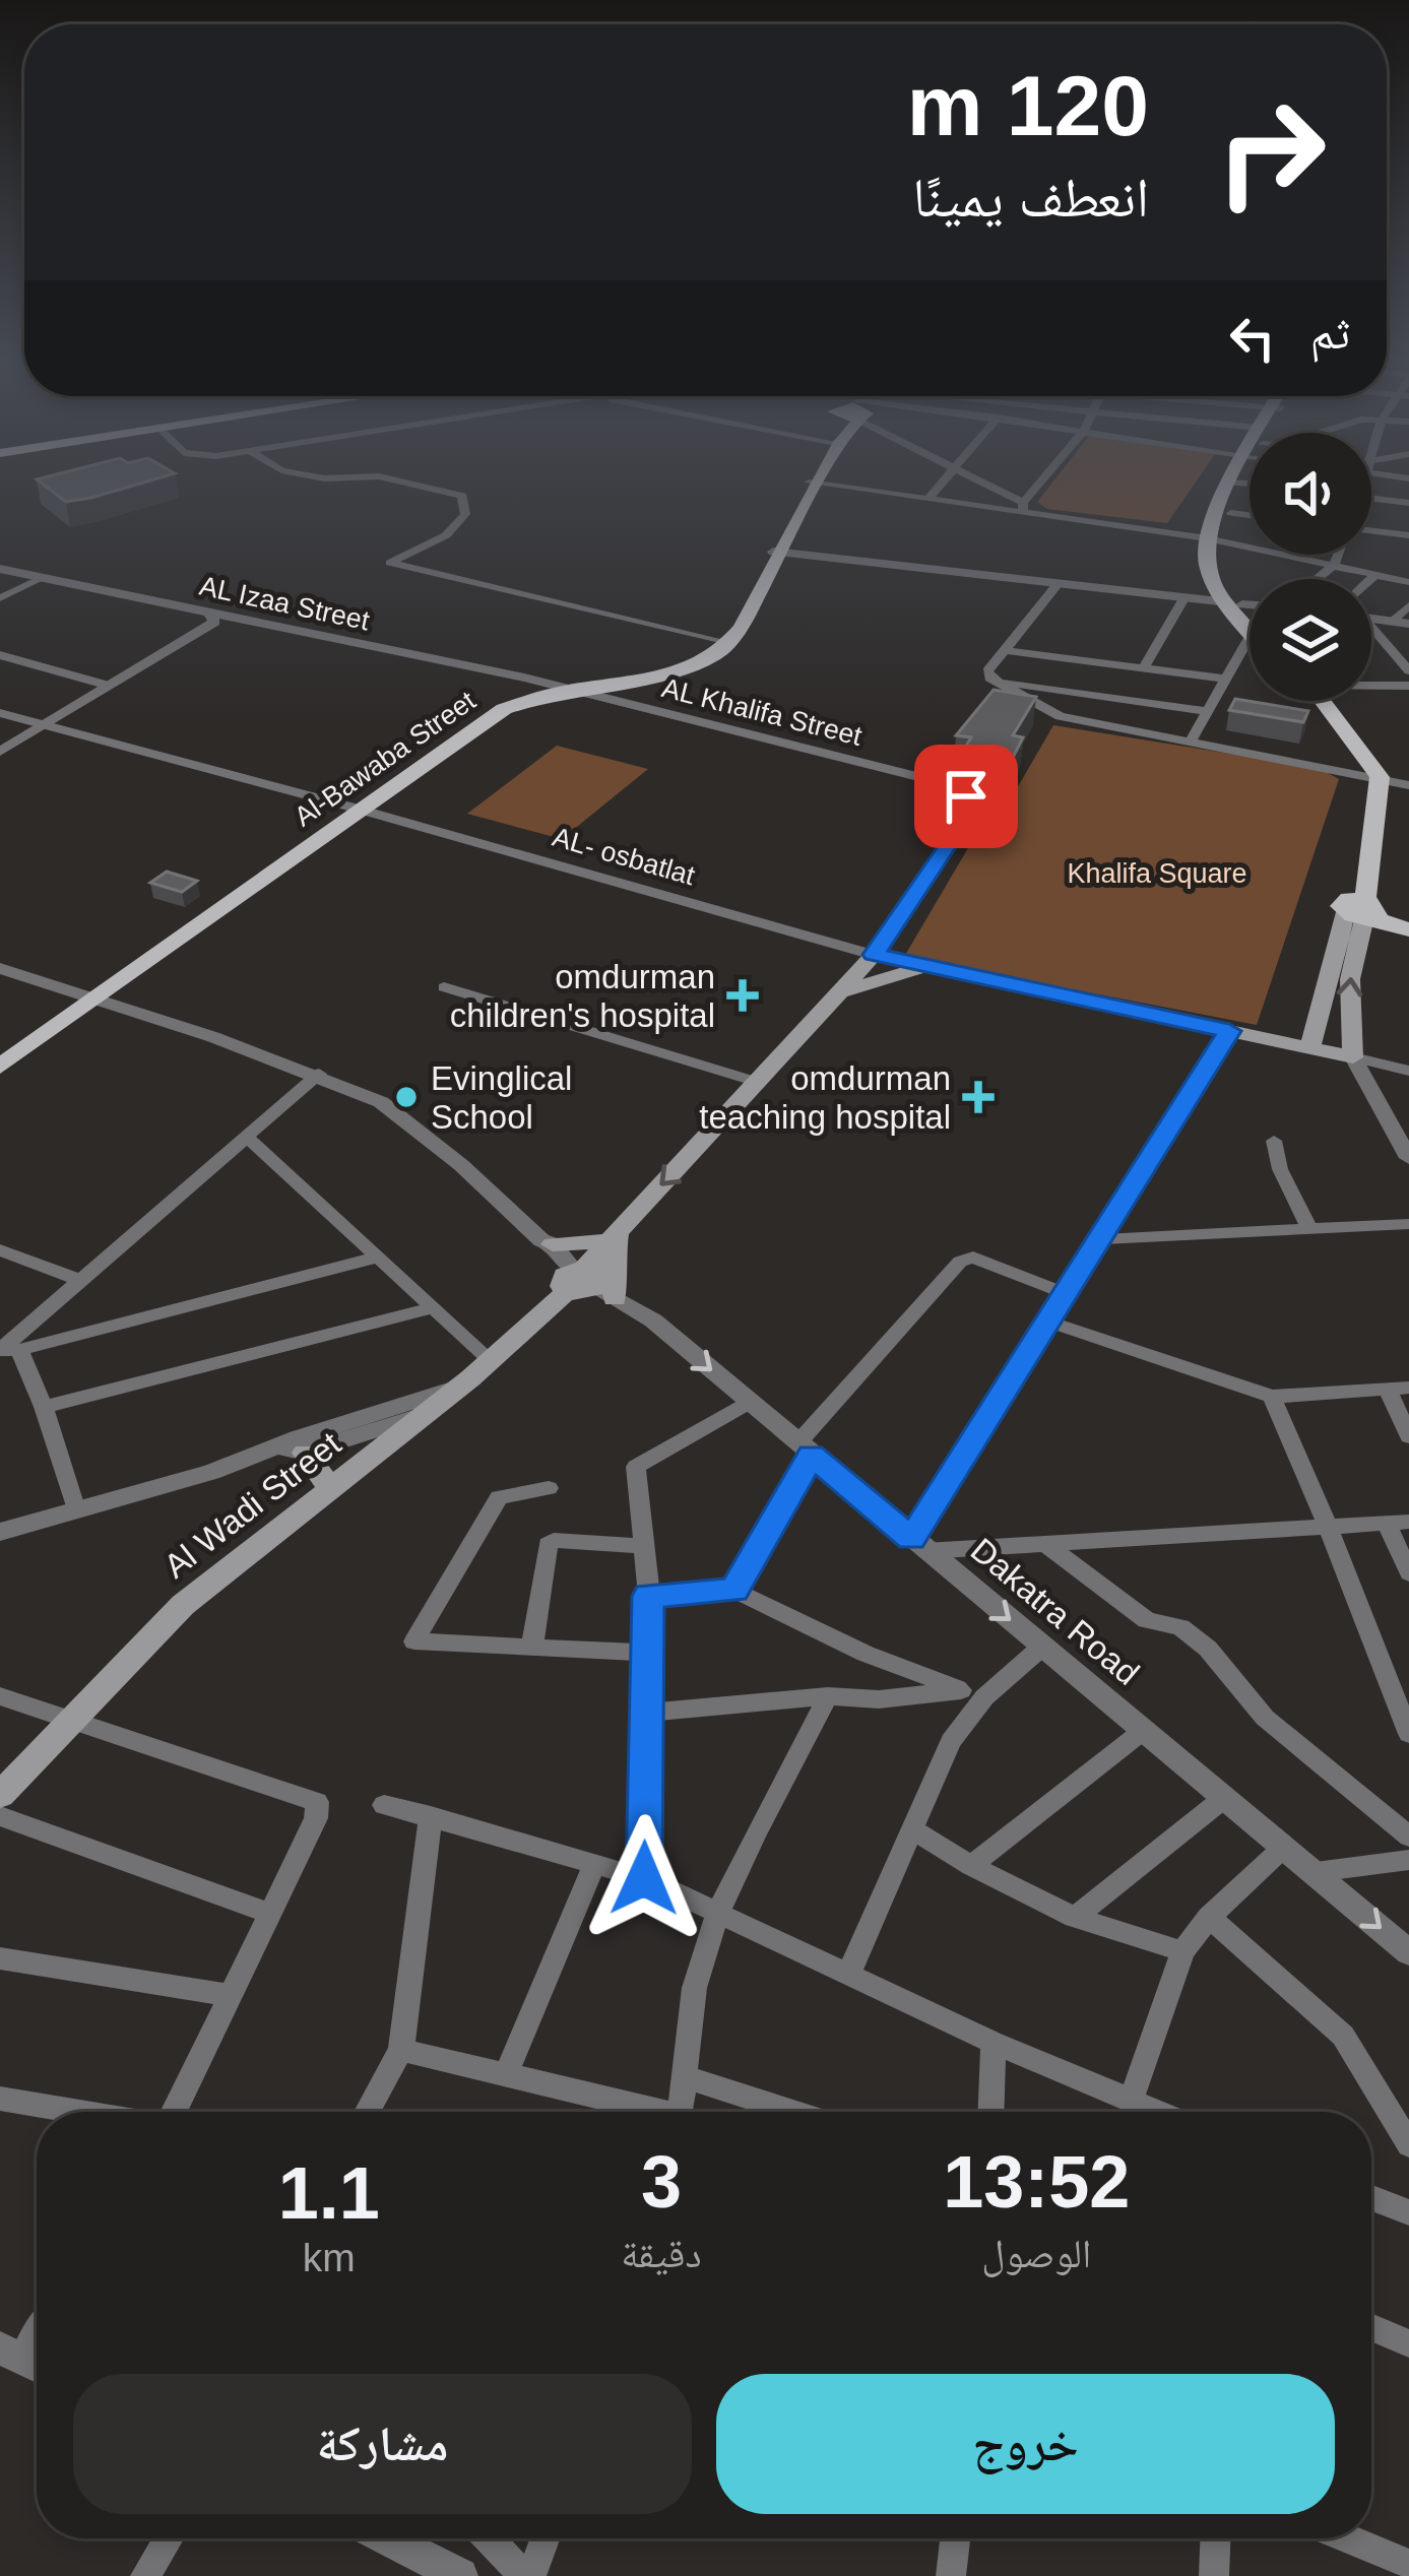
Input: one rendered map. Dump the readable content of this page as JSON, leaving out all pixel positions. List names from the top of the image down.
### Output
{
  "streets": {
    "main road": ["Al-Bawaba Street", "Al Wadi Street"],
    "street": [
      "AL Izaa Street",
      "AL Khalifa Street",
      "AL- osbatlat",
      "Dakatra Road"
    ]
  },
  "crossings": [
    ["AL Khalifa Street", "Al-Bawaba Street"],
    ["AL Khalifa Street", "AL- osbatlat"],
    ["AL Khalifa Street", "Al Wadi Street"],
    ["Al-Bawaba Street", "AL- osbatlat"],
    ["AL- osbatlat", "Al Wadi Street"],
    ["Al Wadi Street", "Dakatra Road"]
  ],
  "parks": ["Khalifa Square"],
  "places": {
    "health": ["omdurman children's hospital", "omdurman teaching hospital"],
    "other": ["Evinglical School"]
  },
  "page": {
    "turn": ["120 m", "انعطف يمينًا"],
    "then": "ثم",
    "eta": [
      "13:52",
      "الوصول",
      "3",
      "دقيقة",
      "1.1",
      "km"
    ],
    "buttons": ["خروج", "مشاركة"]
  }
}
